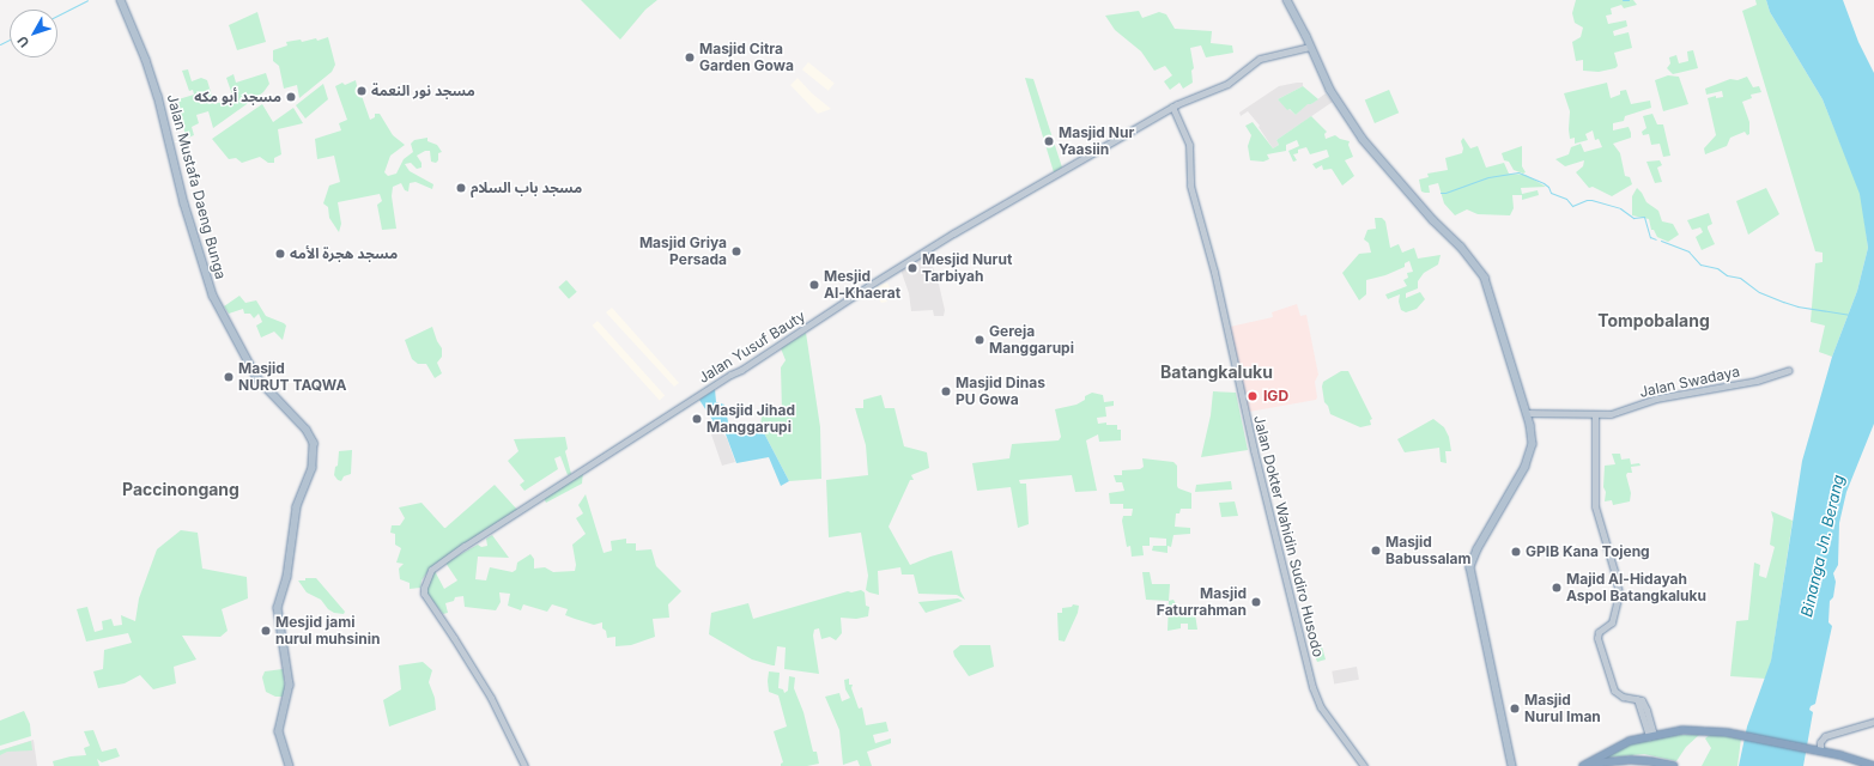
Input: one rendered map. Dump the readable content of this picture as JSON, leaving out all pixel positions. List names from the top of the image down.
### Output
{
  "streets": {
    "main road": ["Jalan Mustafa Daeng Bunga"],
    "street": ["Jalan Yusuf Bauty", "Jalan Swadaya", "Jalan Dokter Wahidin Sudiro Husodo"]
  },
  "crossings": [
    ["Jalan Yusuf Bauty", "Jalan Dokter Wahidin Sudiro Husodo"]
  ],
  "districts": ["Tompobalang", "Batangkaluku", "Paccinongang"],
  "water": ["Binanga Jn. Berang"],
  "places": [
    "Masjid Citra Garden Gowa",
    "مسجد نور النعمة",
    "مسجد أبو مكه",
    "Masjid Nur Yaasiin",
    "مسجد باب السلام",
    "Masjid Griya Persada",
    "مسجد هجرة الأمه",
    "Mesjid Nurut Tarbiyah",
    "Mesjid Al-Khaerat",
    "Gereja Manggarupi",
    "Masjid NURUT TAQWA",
    "Masjid Dinas PU Gowa",
    "IGD",
    "Masjid Jihad Manggarupi",
    "Masjid Babussalam",
    "GPIB Kana Tojeng",
    "Majid Al-Hidayah Aspol Batangkaluku",
    "Masjid Faturrahman",
    "Mesjid jami nurul muhsinin",
    "Masjid Nurul Iman"
  ],
  "north": "bottom left"
}
